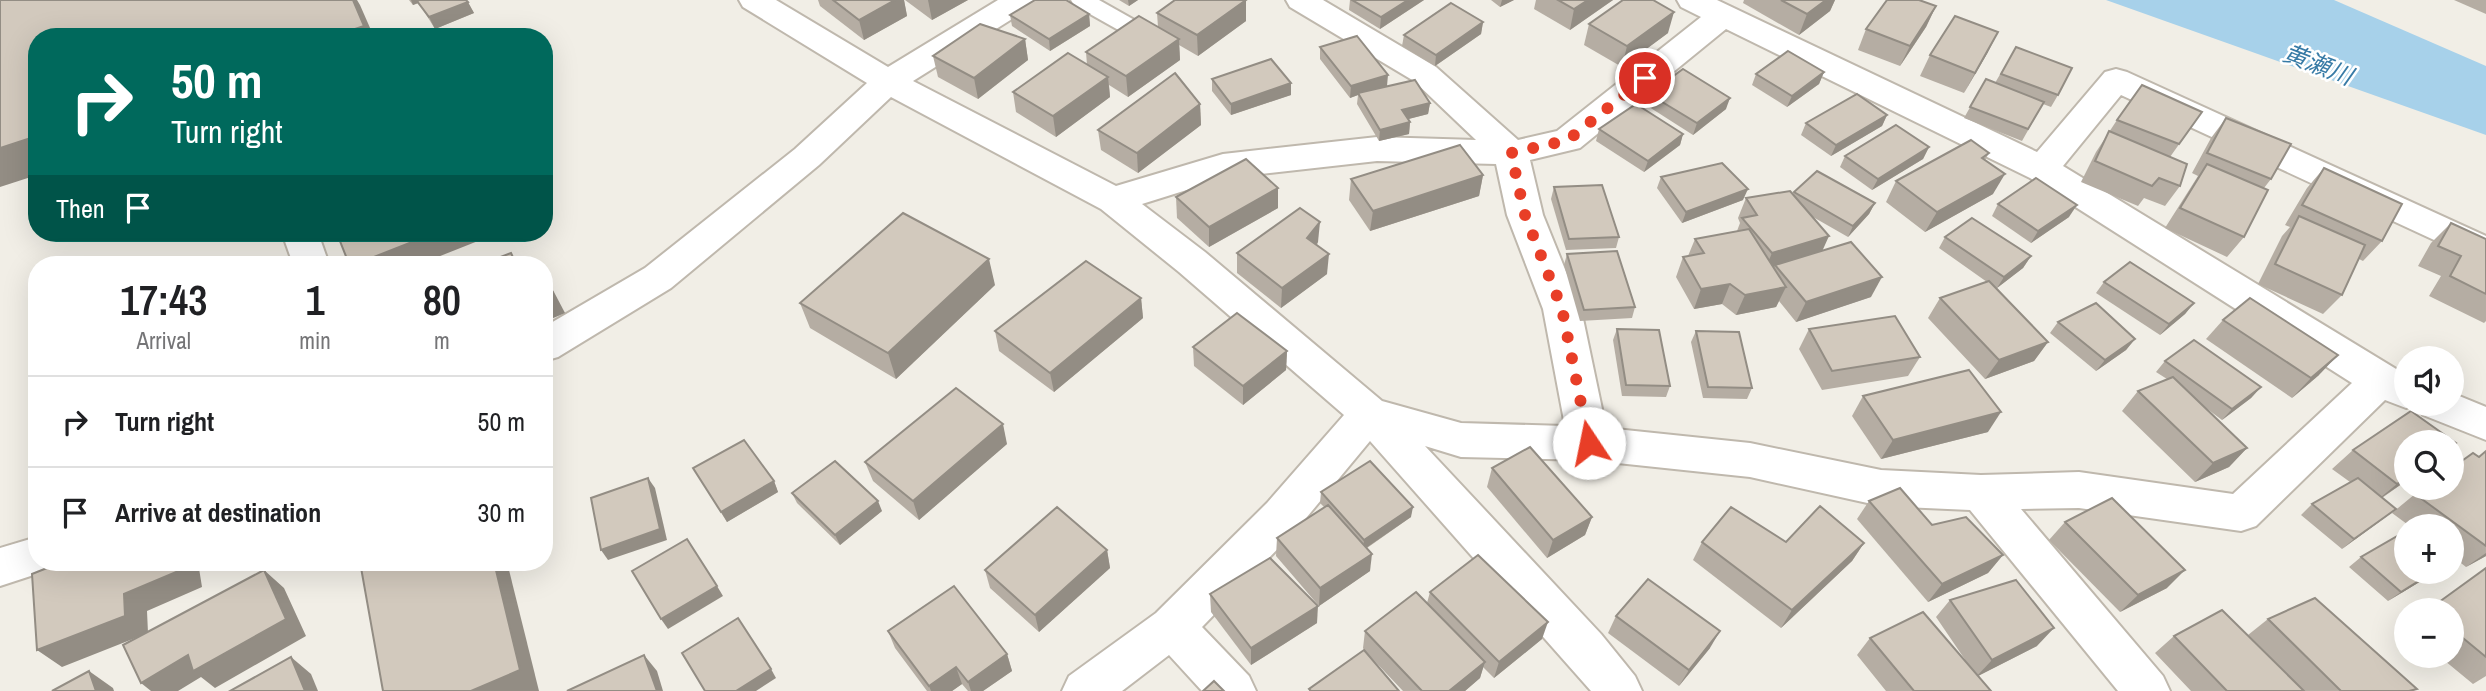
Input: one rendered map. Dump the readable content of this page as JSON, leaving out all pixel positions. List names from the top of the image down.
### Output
{
  "water": ["黄瀬川"],
  "page": {
    "turn": ["50 m", "Turn right"],
    "then": "Then",
    "eta": [
      "17:43",
      "Arrival",
      "1",
      "min",
      "80",
      "m"
    ],
    "map_buttons": ["+", "−"],
    "list": [
      {
        "name": "Turn right",
        "value": "50 m"
      },
      {
        "name": "Arrive at destination",
        "value": "30 m"
      }
    ]
  }
}
